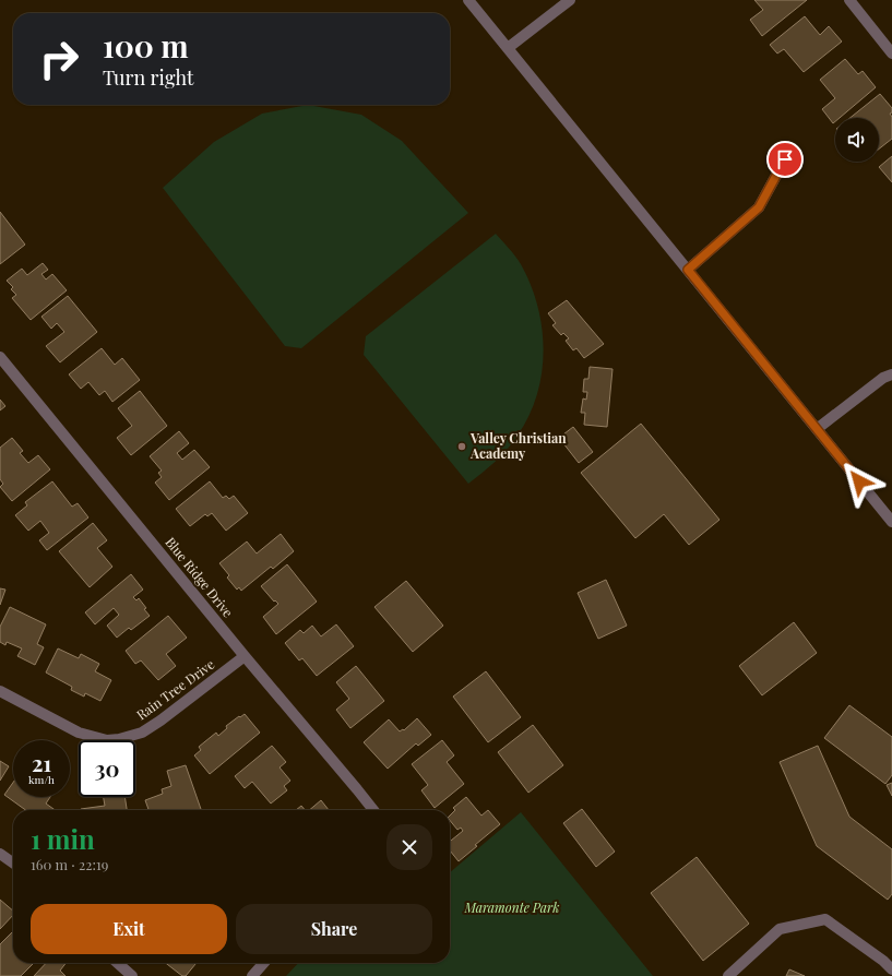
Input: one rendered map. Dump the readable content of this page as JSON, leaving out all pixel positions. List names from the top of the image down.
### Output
{
  "streets": {
    "street": ["Blue Ridge Drive", "Rain Tree Drive"]
  },
  "crossings": [
    ["Blue Ridge Drive", "Rain Tree Drive"]
  ],
  "parks": ["Maramonte Park"],
  "places": ["Valley Christian Academy"],
  "page": {
    "turn": ["100 m", "Turn right"],
    "speed": "21 km/h",
    "limit": "30",
    "heading": ["1 min", "160 m · 22:19"],
    "buttons": ["Exit", "Share"]
  }
}
